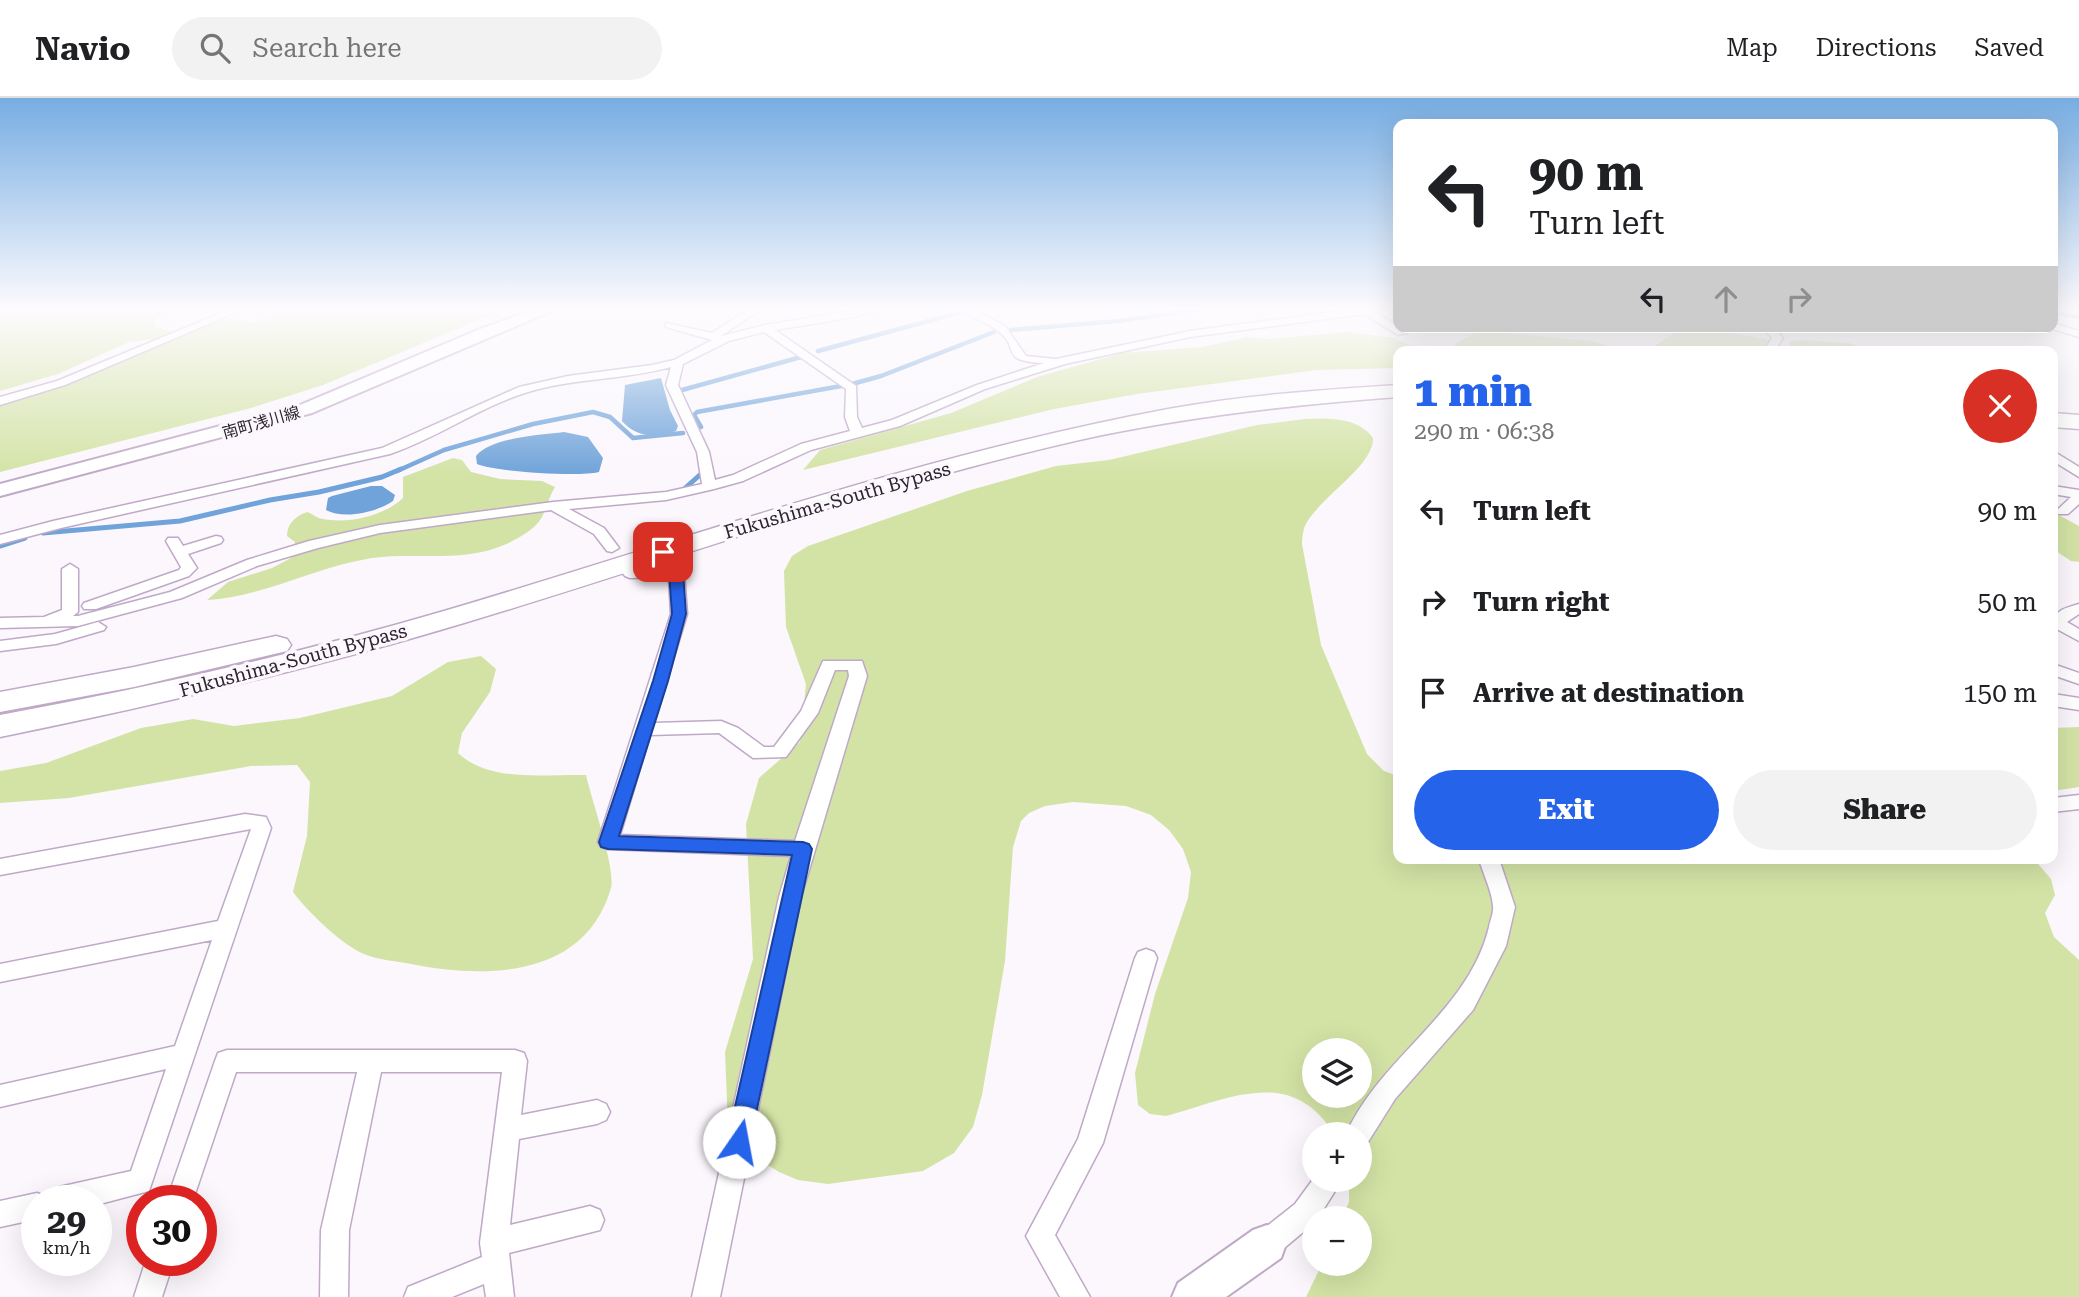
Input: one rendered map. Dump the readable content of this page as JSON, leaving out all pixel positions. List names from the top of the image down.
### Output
{
  "streets": {
    "highway": ["Fukushima-South Bypass"],
    "street": ["南町浅川線"]
  },
  "page": {
    "header": "Navio",
    "search": "Search here",
    "nav": ["Map", "Directions", "Saved"],
    "turn": ["90 m", "Turn left"],
    "heading": ["1 min", "290 m · 06:38"],
    "list": [
      {
        "name": "Turn left",
        "value": "90 m"
      },
      {
        "name": "Turn right",
        "value": "50 m"
      },
      {
        "name": "Arrive at destination",
        "value": "150 m"
      }
    ],
    "buttons": ["Exit", "Share"],
    "map_buttons": ["+", "−"],
    "speed": "29 km/h",
    "limit": "30"
  }
}
